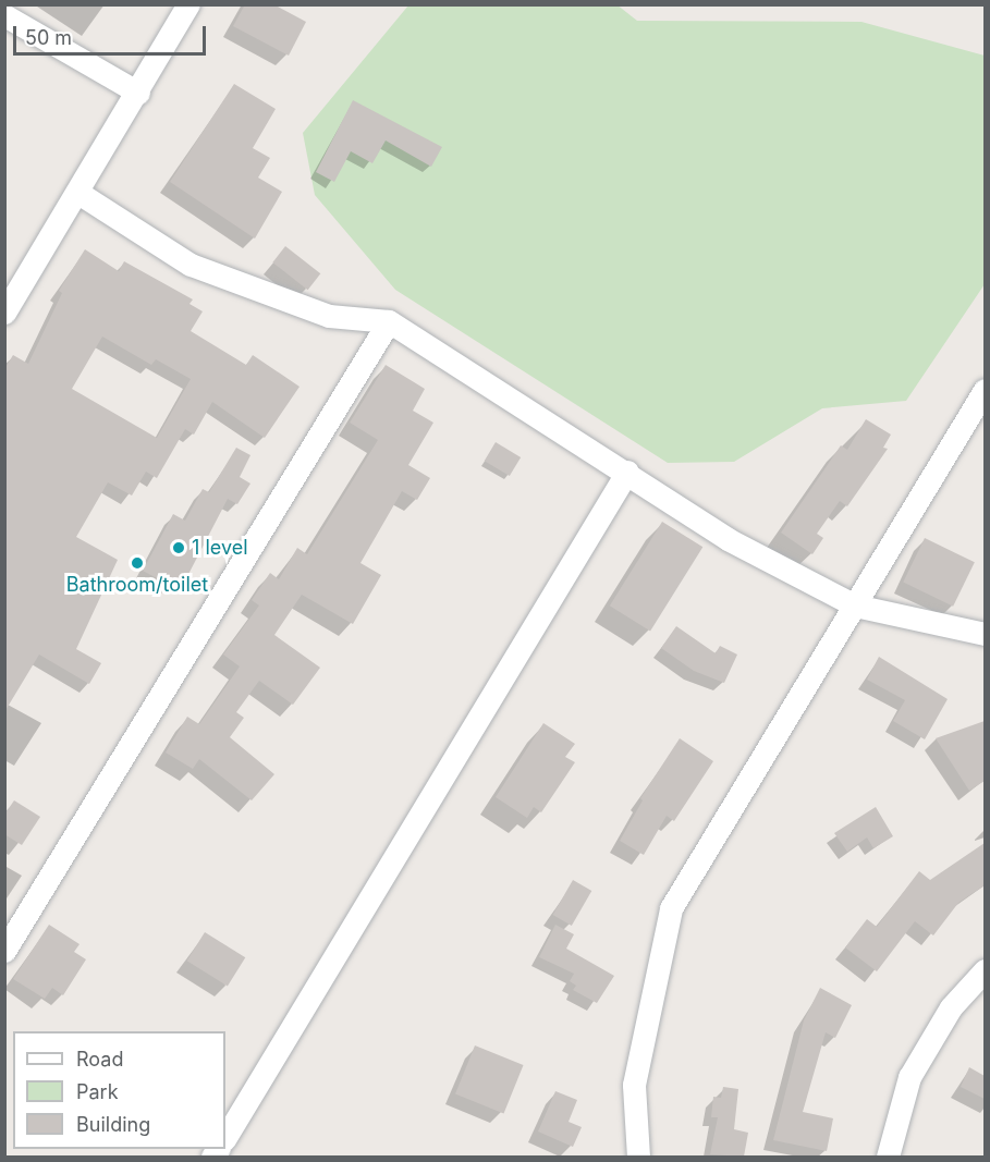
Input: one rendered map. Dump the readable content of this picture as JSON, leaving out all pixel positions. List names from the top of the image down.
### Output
{
  "places": ["1 level", "Bathroom/toilet"],
  "legend": ["Road", "Park", "Building"],
  "scale_bar": "50 m"
}
